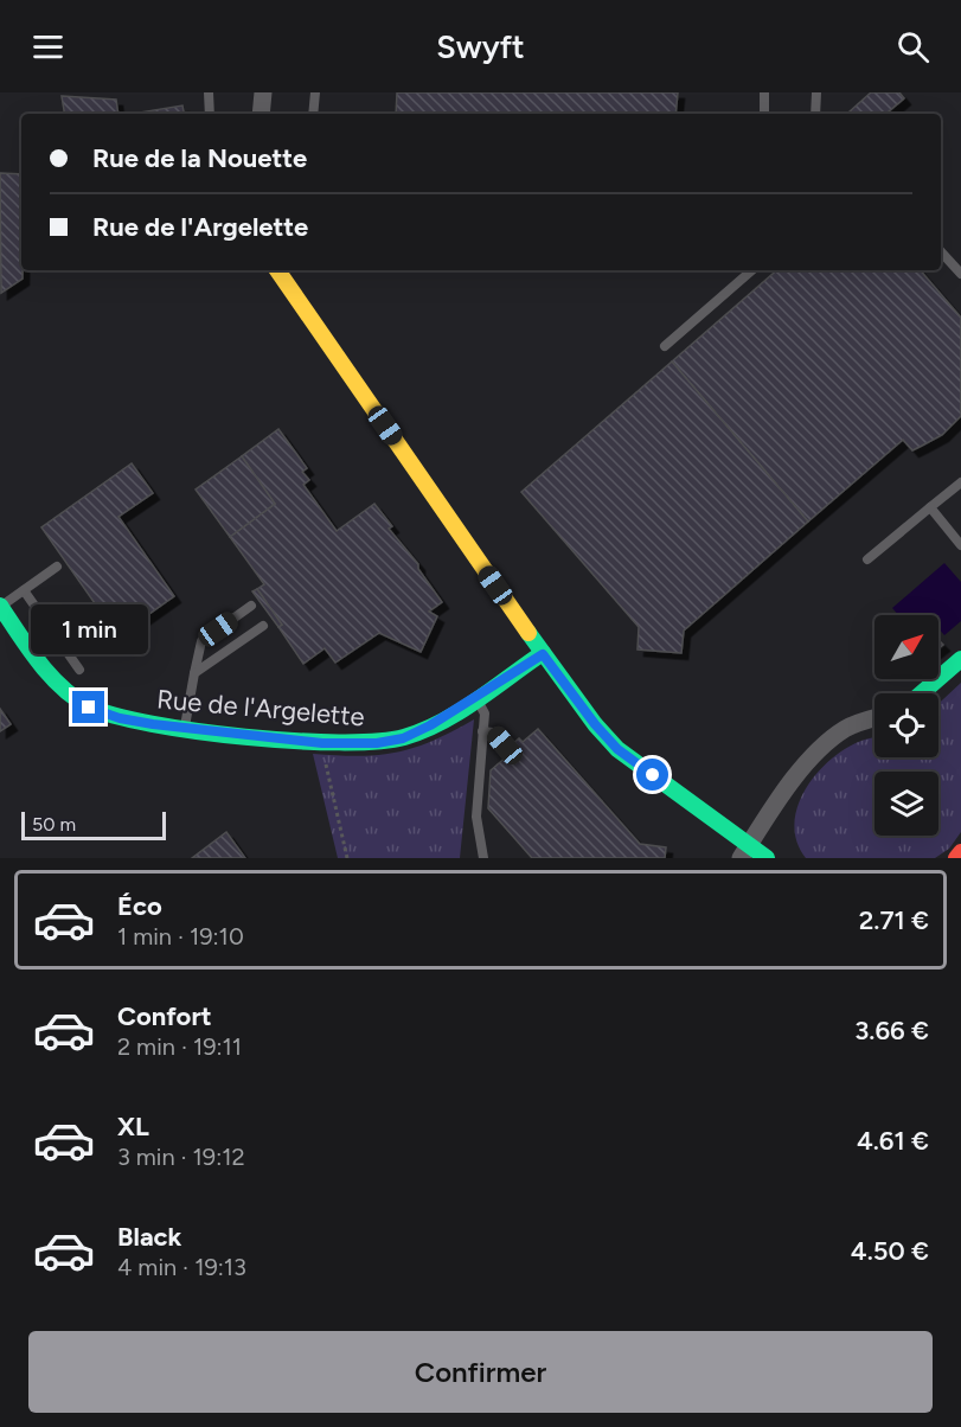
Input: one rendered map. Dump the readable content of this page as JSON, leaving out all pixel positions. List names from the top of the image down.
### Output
{
  "streets": {
    "street": ["Rue de l'Argelette"]
  },
  "scale_bar": "50 m",
  "north": "top right",
  "page": {
    "header": "Swyft",
    "banner": ["Rue de la Nouette", "Rue de l'Argelette"],
    "bubble": "1 min",
    "scale": "50 m",
    "list": [
      {
        "name": "Éco",
        "note": "1 min · 19:10",
        "value": "2.71 €"
      },
      {
        "name": "Confort",
        "note": "2 min · 19:11",
        "value": "3.66 €"
      },
      {
        "name": "XL",
        "note": "3 min · 19:12",
        "value": "4.61 €"
      },
      {
        "name": "Black",
        "note": "4 min · 19:13",
        "value": "4.50 €"
      }
    ],
    "buttons": "Confirmer"
  }
}
